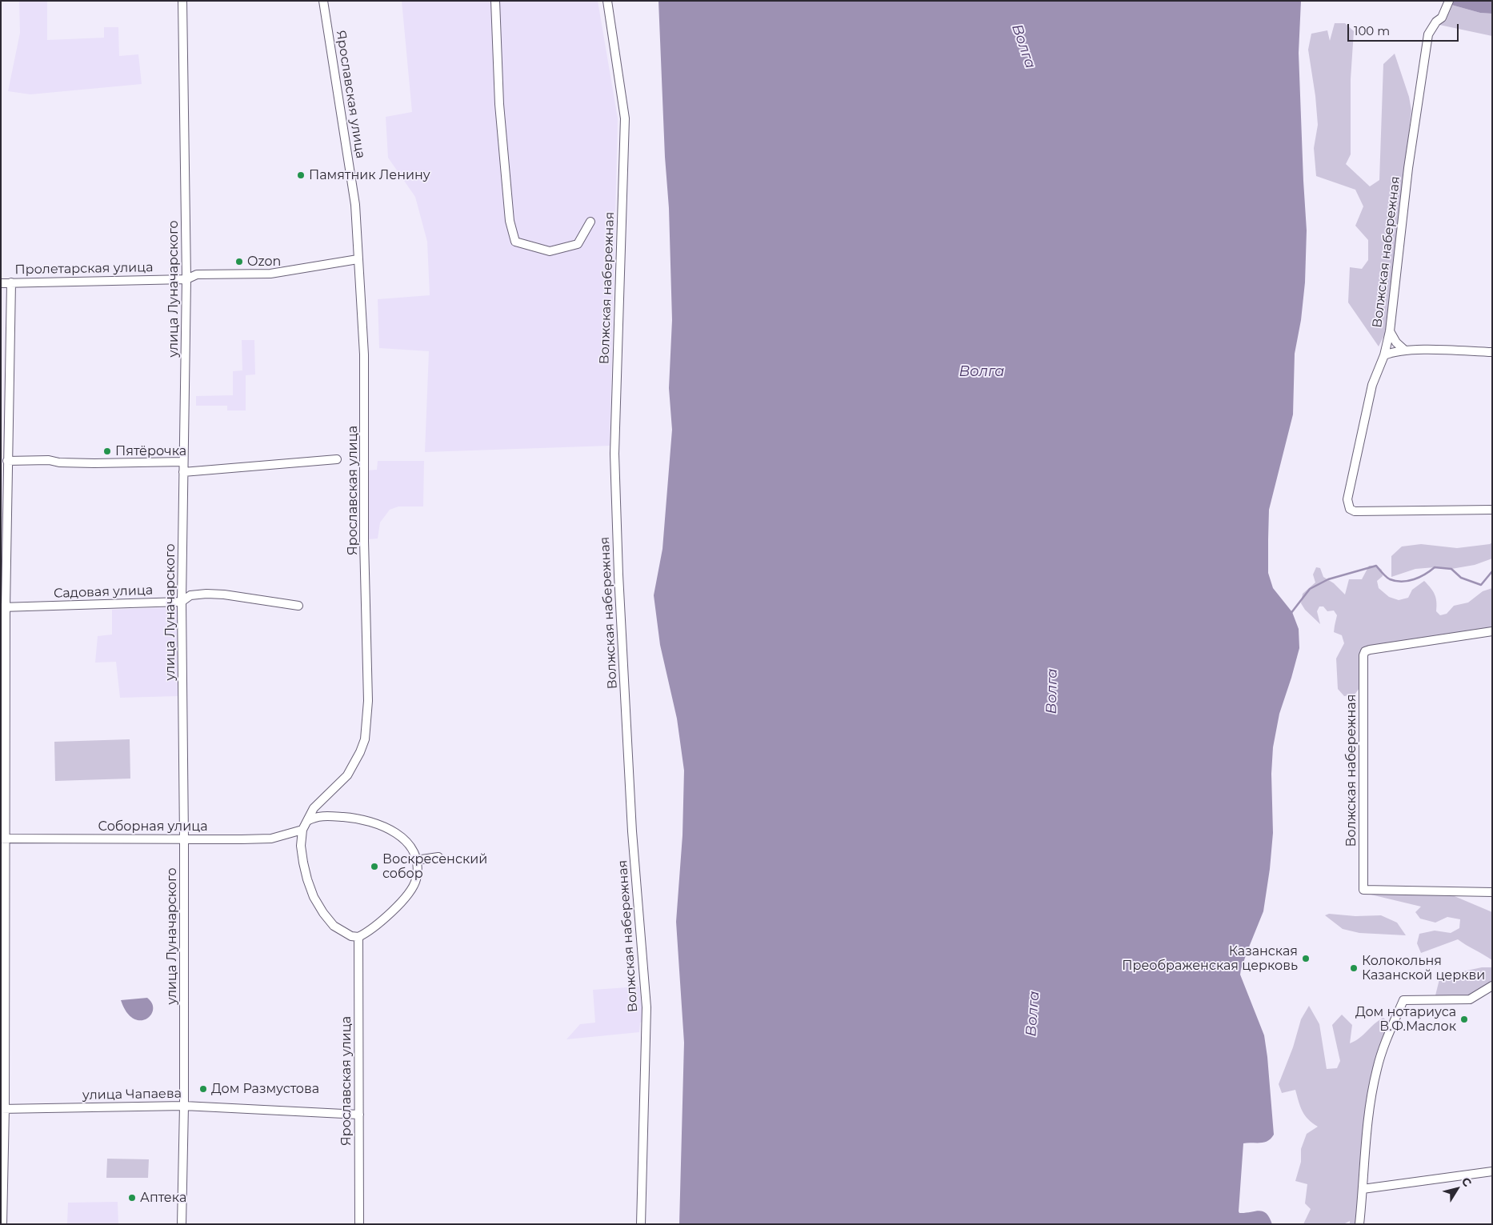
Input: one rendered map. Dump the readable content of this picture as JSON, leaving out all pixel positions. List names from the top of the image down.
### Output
{
  "streets": {
    "street": [
      "Ярославская улица",
      "Волжская набережная",
      "Пролетарская улица",
      "улица Луначарского",
      "Садовая улица",
      "Соборная улица",
      "улица Чапаева"
    ]
  },
  "crossings": [
    ["Ярославская улица", "Пролетарская улица"],
    ["Ярославская улица", "Соборная улица"],
    ["Ярославская улица", "улица Чапаева"],
    ["Пролетарская улица", "улица Луначарского"],
    ["улица Луначарского", "Садовая улица"],
    ["улица Луначарского", "Соборная улица"],
    ["улица Луначарского", "улица Чапаева"]
  ],
  "water": ["Волга"],
  "places": [
    "Памятник Ленину",
    "Ozon",
    "Пятёрочка",
    "Воскресенский собор",
    "Казанская Преображенская церковь",
    "Колокольня Казанской церкви",
    "Дом нотариуса В.Ф.Маслок",
    "Дом Размустова",
    "Аптека"
  ],
  "scale_bar": "100 m",
  "north": "top right"
}
